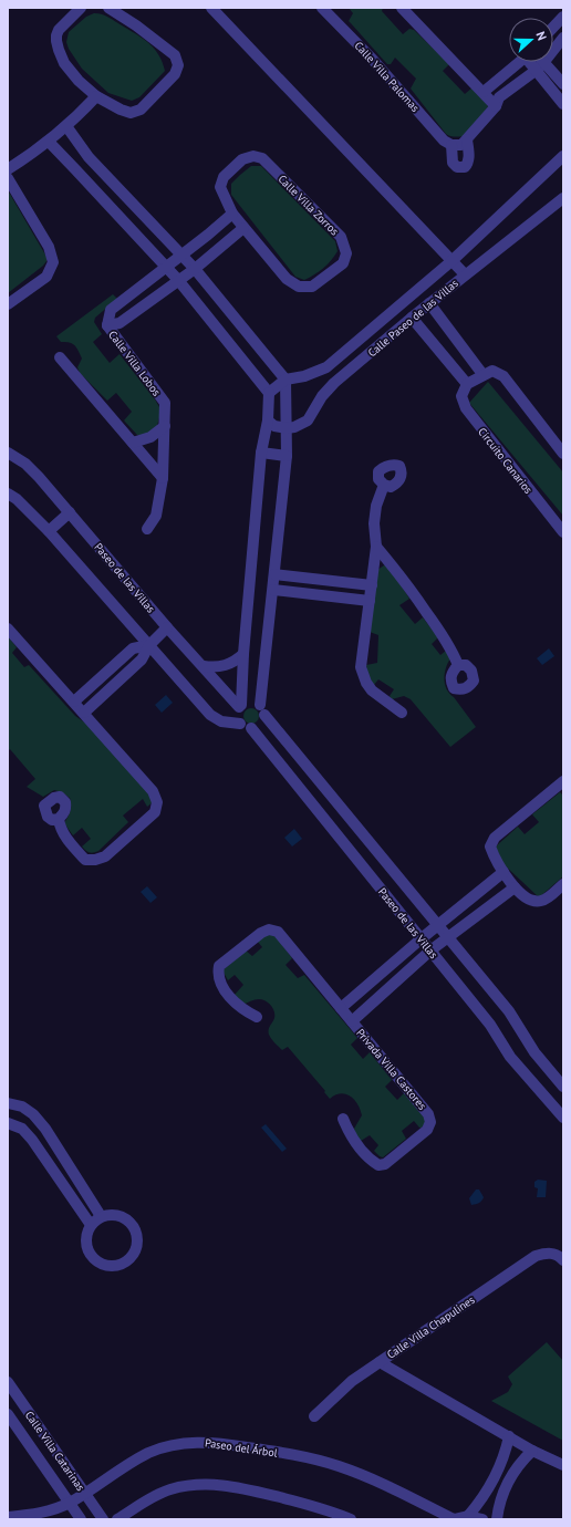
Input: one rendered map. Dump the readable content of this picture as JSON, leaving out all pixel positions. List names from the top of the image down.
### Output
{
  "streets": {
    "street": [
      "Calle Villa Palomas",
      "Calle Villa Zorros",
      "Calle Paseo de las Villas",
      "Calle Villa Lobos",
      "Circuito Canarios",
      "Paseo de las Villas",
      "Privada Villa Castores",
      "Calle Villa Chapulines",
      "Paseo del Árbol",
      "Calle Villa Catarinas"
    ]
  },
  "crossings": [
    ["Calle Villa Zorros", "Calle Villa Lobos"],
    ["Paseo de las Villas", "Privada Villa Castores"],
    ["Paseo del Árbol", "Calle Villa Catarinas"]
  ],
  "north": "right"
}
